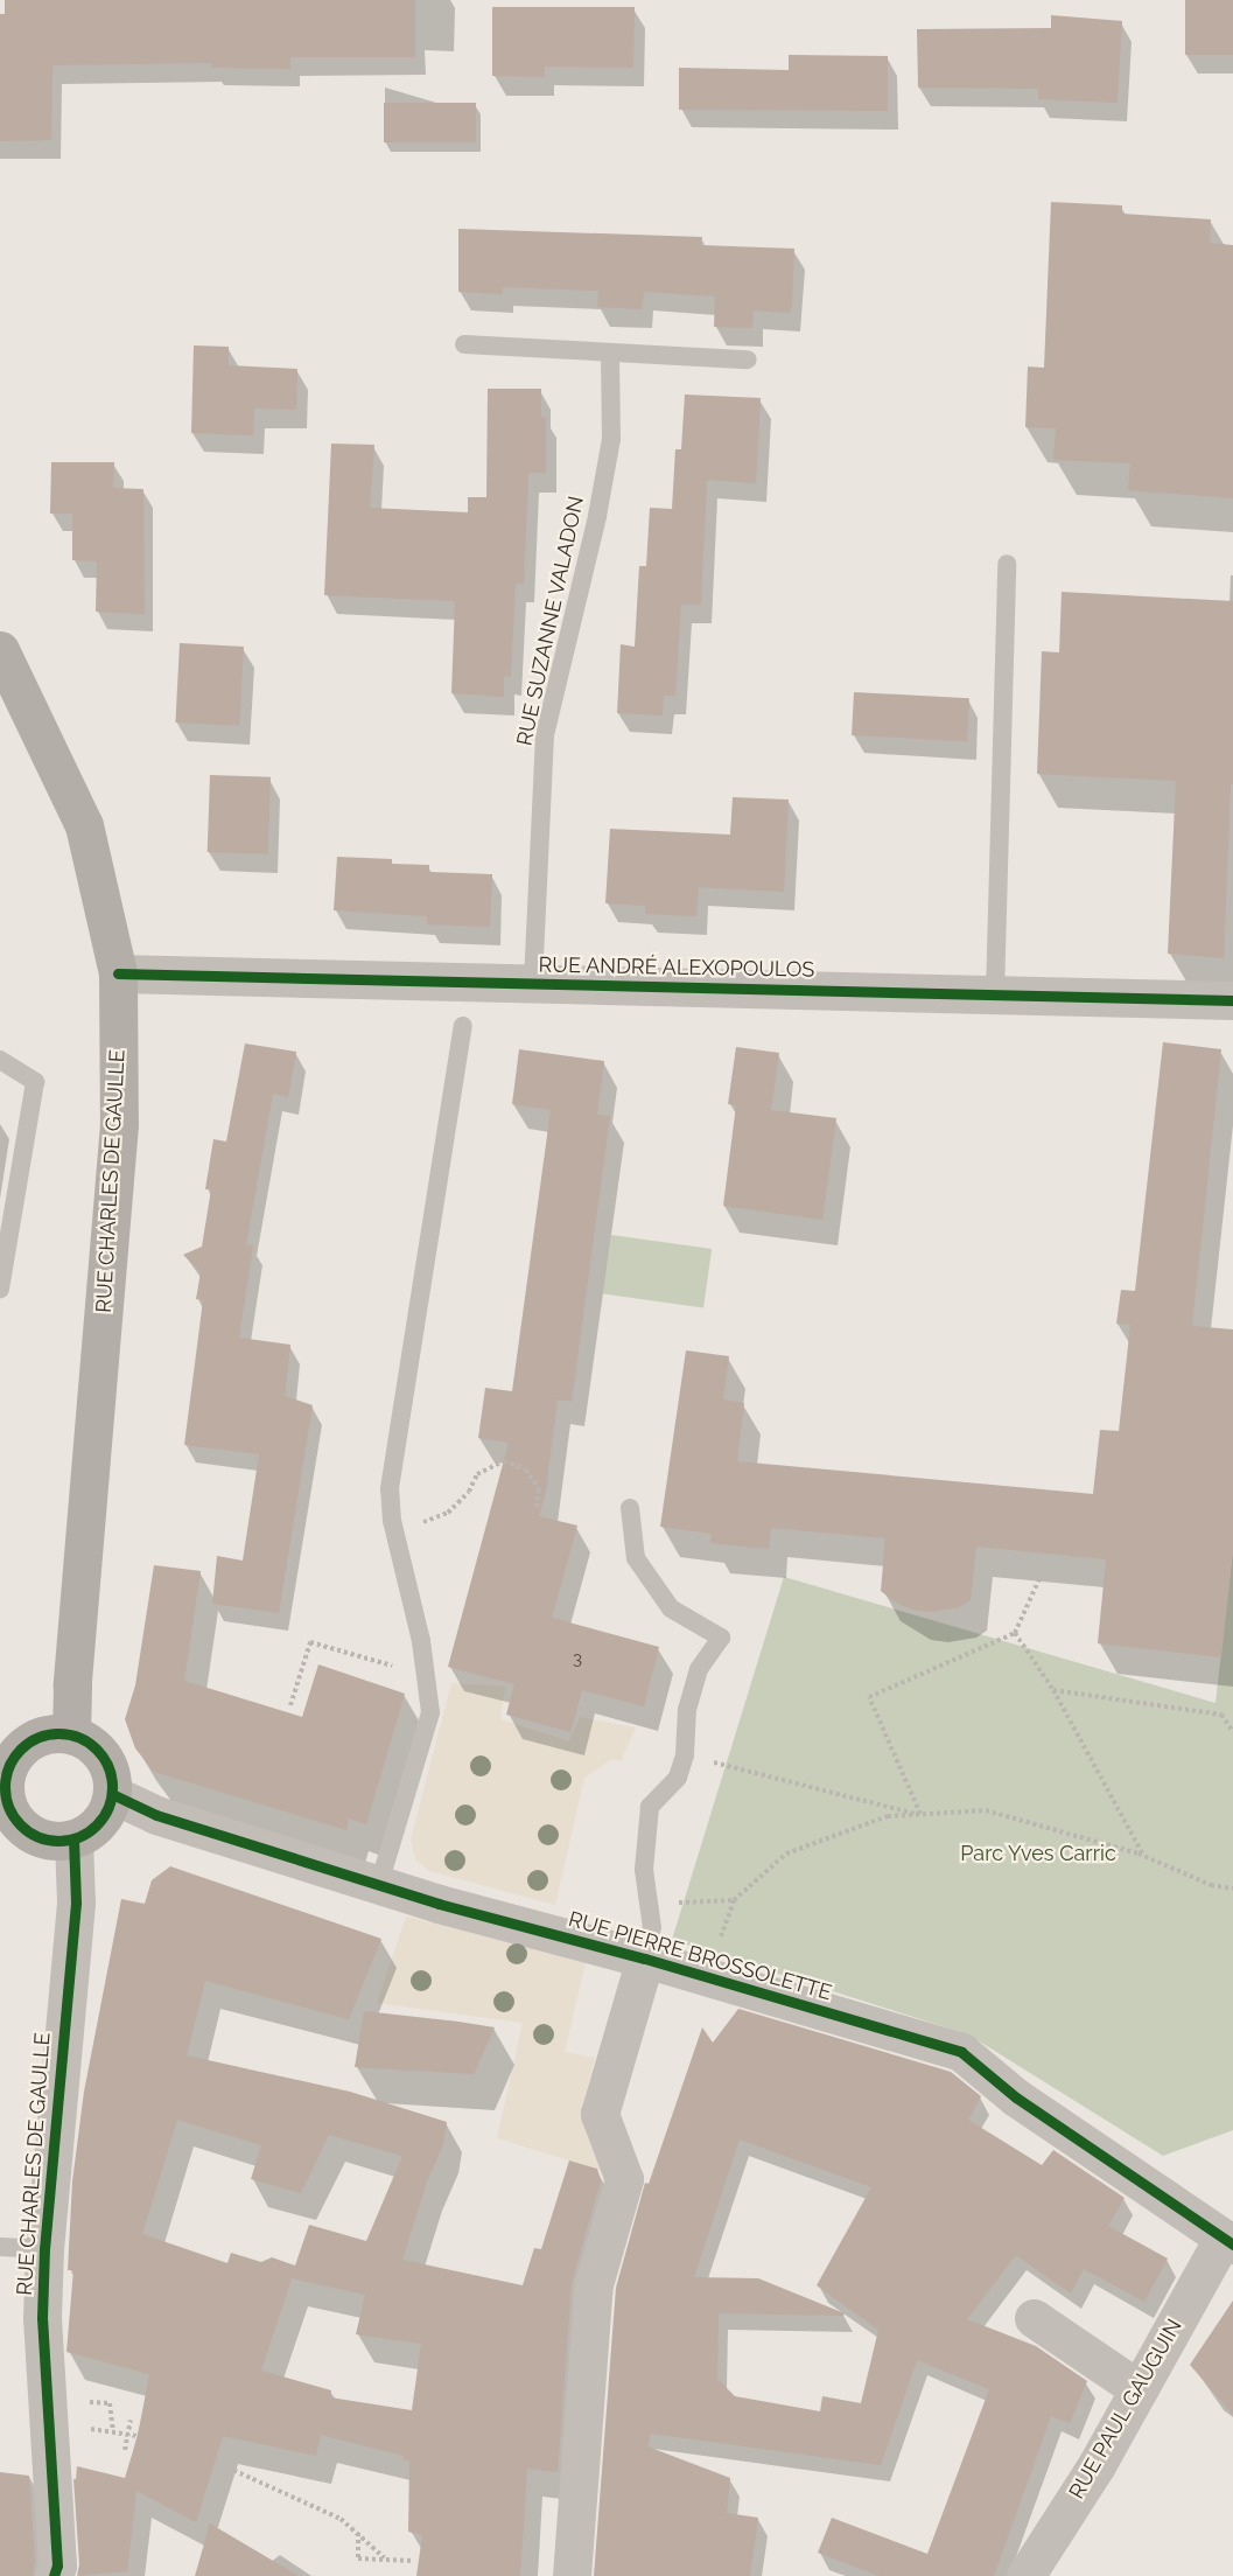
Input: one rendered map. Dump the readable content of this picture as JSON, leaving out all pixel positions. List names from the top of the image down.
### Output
{
  "streets": {
    "street": [
      "RUE ANDRÉ ALEXOPOULOS",
      "RUE CHARLES DE GAULLE",
      "RUE PIERRE BROSSOLETTE",
      "RUE PAUL GAUGUIN"
    ],
    "lane": ["RUE SUZANNE VALADON"]
  },
  "crossings": [
    ["RUE SUZANNE VALADON", "RUE ANDRÉ ALEXOPOULOS"],
    ["RUE ANDRÉ ALEXOPOULOS", "RUE CHARLES DE GAULLE"],
    ["RUE CHARLES DE GAULLE", "RUE PIERRE BROSSOLETTE"],
    ["RUE PIERRE BROSSOLETTE", "RUE PAUL GAUGUIN"]
  ],
  "parks": ["Parc Yves Carric"],
  "house_numbers": ["3"]
}
